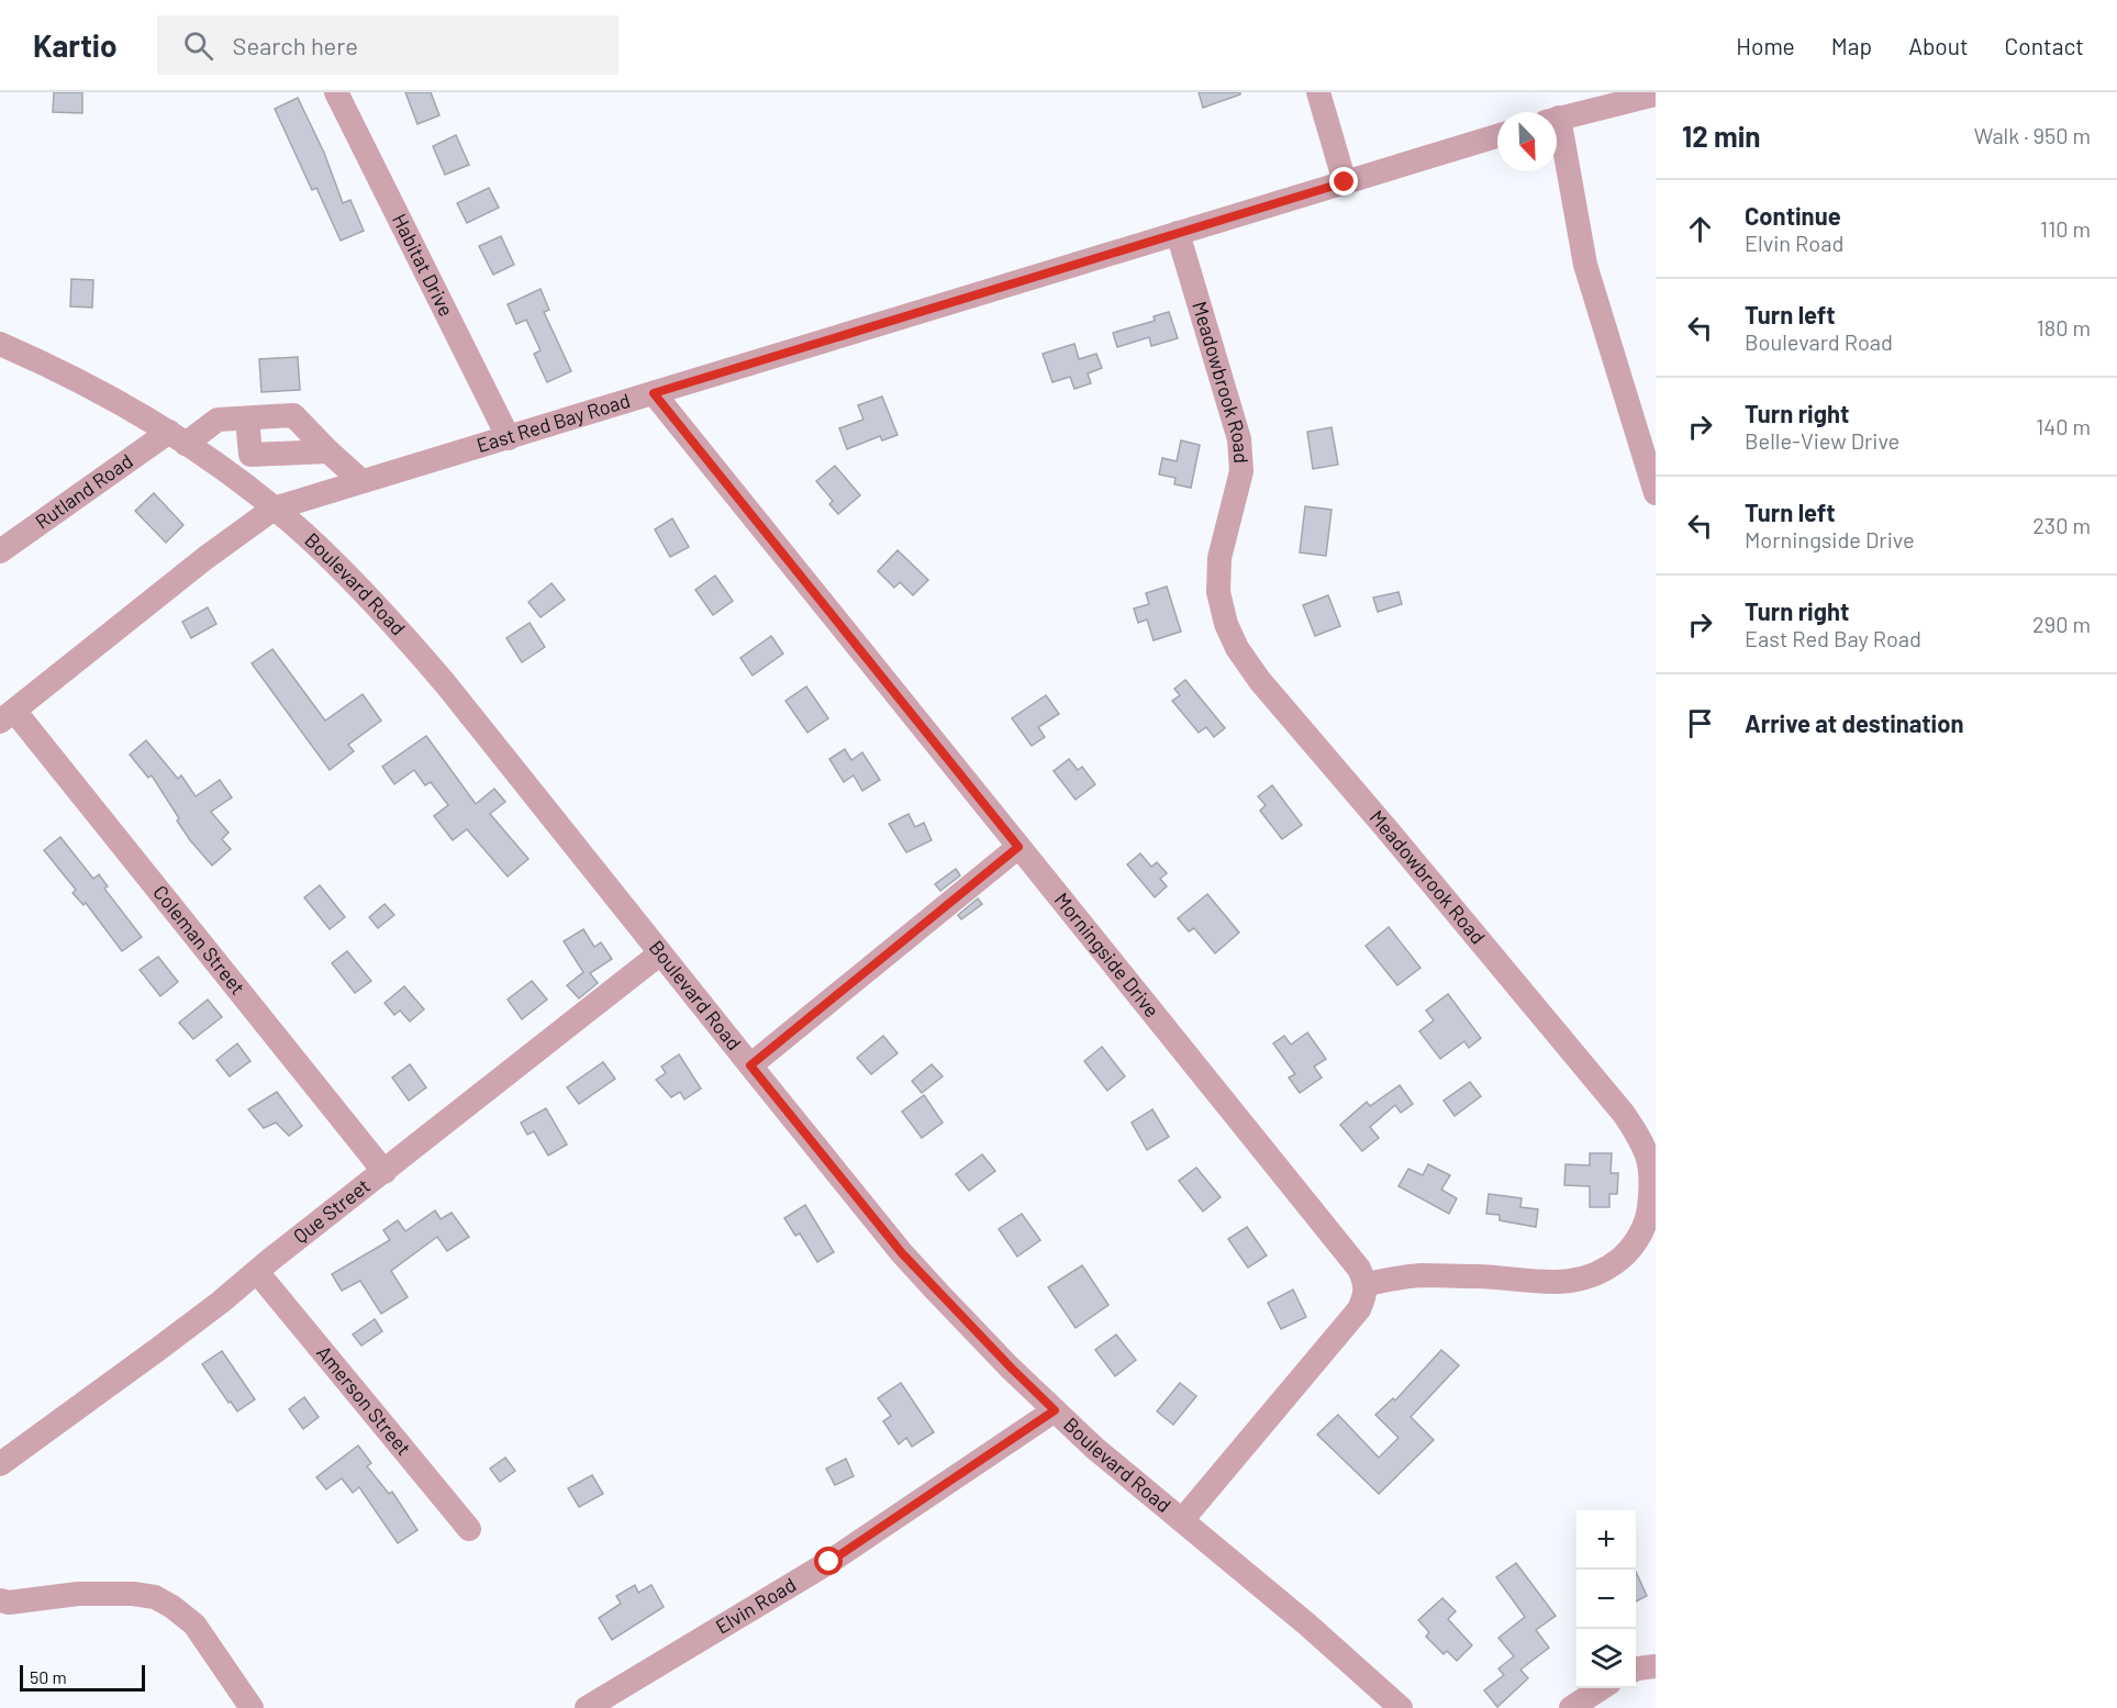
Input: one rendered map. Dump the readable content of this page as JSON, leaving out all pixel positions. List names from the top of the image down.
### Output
{
  "streets": {
    "street": [
      "Habitat Drive",
      "Meadowbrook Road",
      "East Red Bay Road",
      "Rutland Road",
      "Boulevard Road",
      "Coleman Street",
      "Morningside Drive",
      "Que Street",
      "Amerson Street",
      "Elvin Road"
    ]
  },
  "crossings": [
    ["Habitat Drive", "East Red Bay Road"],
    ["Meadowbrook Road", "East Red Bay Road"],
    ["Meadowbrook Road", "Morningside Drive"],
    ["East Red Bay Road", "Boulevard Road"],
    ["East Red Bay Road", "Coleman Street"],
    ["East Red Bay Road", "Morningside Drive"],
    ["Rutland Road", "Boulevard Road"],
    ["Boulevard Road", "Que Street"],
    ["Boulevard Road", "Elvin Road"],
    ["Coleman Street", "Que Street"],
    ["Que Street", "Amerson Street"]
  ],
  "scale_bar": "50 m",
  "north": "bottom right",
  "page": {
    "header": "Kartio",
    "search": "Search here",
    "nav": [
      "Home",
      "Map",
      "About",
      "Contact"
    ],
    "heading": ["12 min", "Walk · 950 m"],
    "list": [
      ["Continue", "Elvin Road", "110 m"],
      ["Turn left", "Boulevard Road", "180 m"],
      ["Turn right", "Belle-View Drive", "140 m"],
      ["Turn left", "Morningside Drive", "230 m"],
      ["Turn right", "East Red Bay Road", "290 m"],
      "Arrive at destination"
    ],
    "map_buttons": ["+", "−"],
    "scale": "50 m"
  }
}
